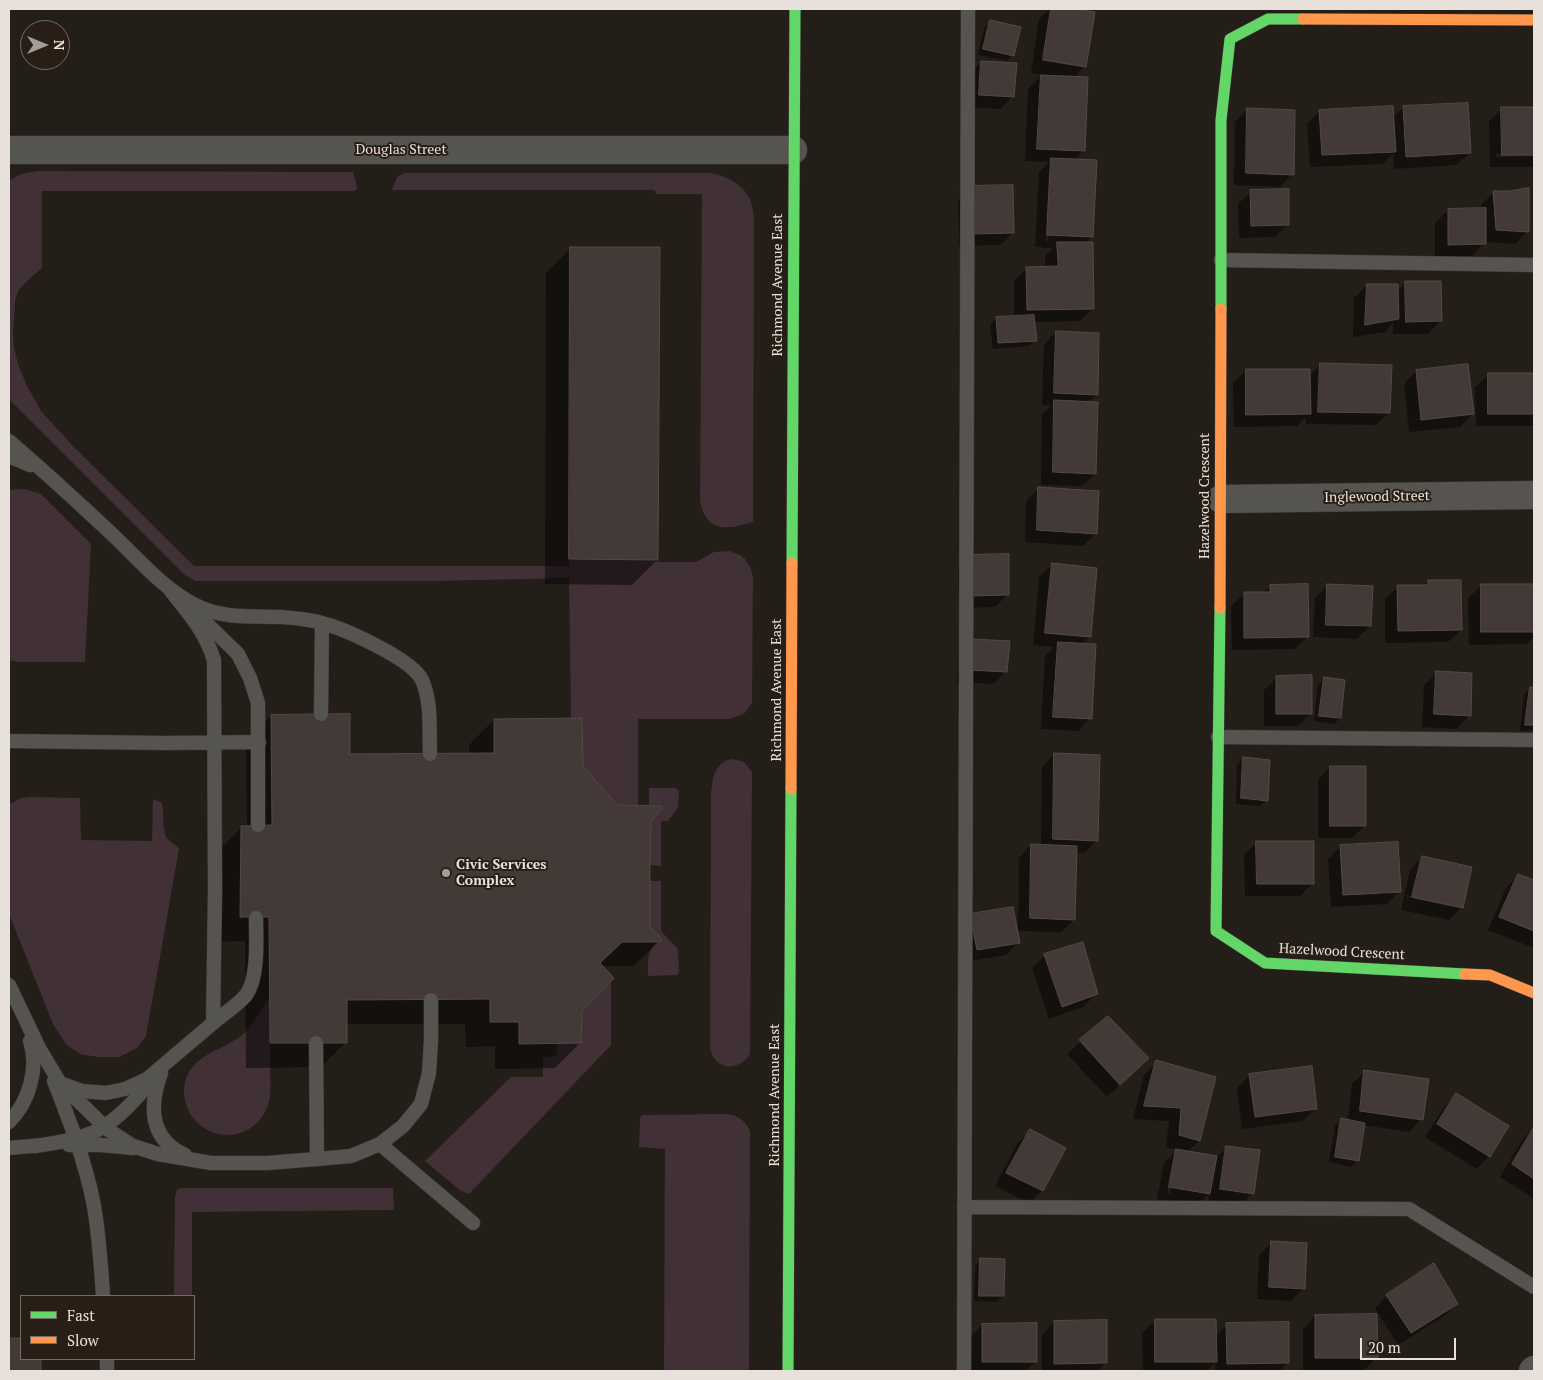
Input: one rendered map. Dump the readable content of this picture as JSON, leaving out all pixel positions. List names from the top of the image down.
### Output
{
  "streets": {
    "street": [
      "Douglas Street",
      "Richmond Avenue East",
      "Hazelwood Crescent",
      "Inglewood Street"
    ]
  },
  "crossings": [
    ["Douglas Street", "Richmond Avenue East"],
    ["Hazelwood Crescent", "Inglewood Street"]
  ],
  "places": ["Civic Services Complex"],
  "legend": ["Fast", "Slow"],
  "scale_bar": "20 m",
  "north": "right"
}
